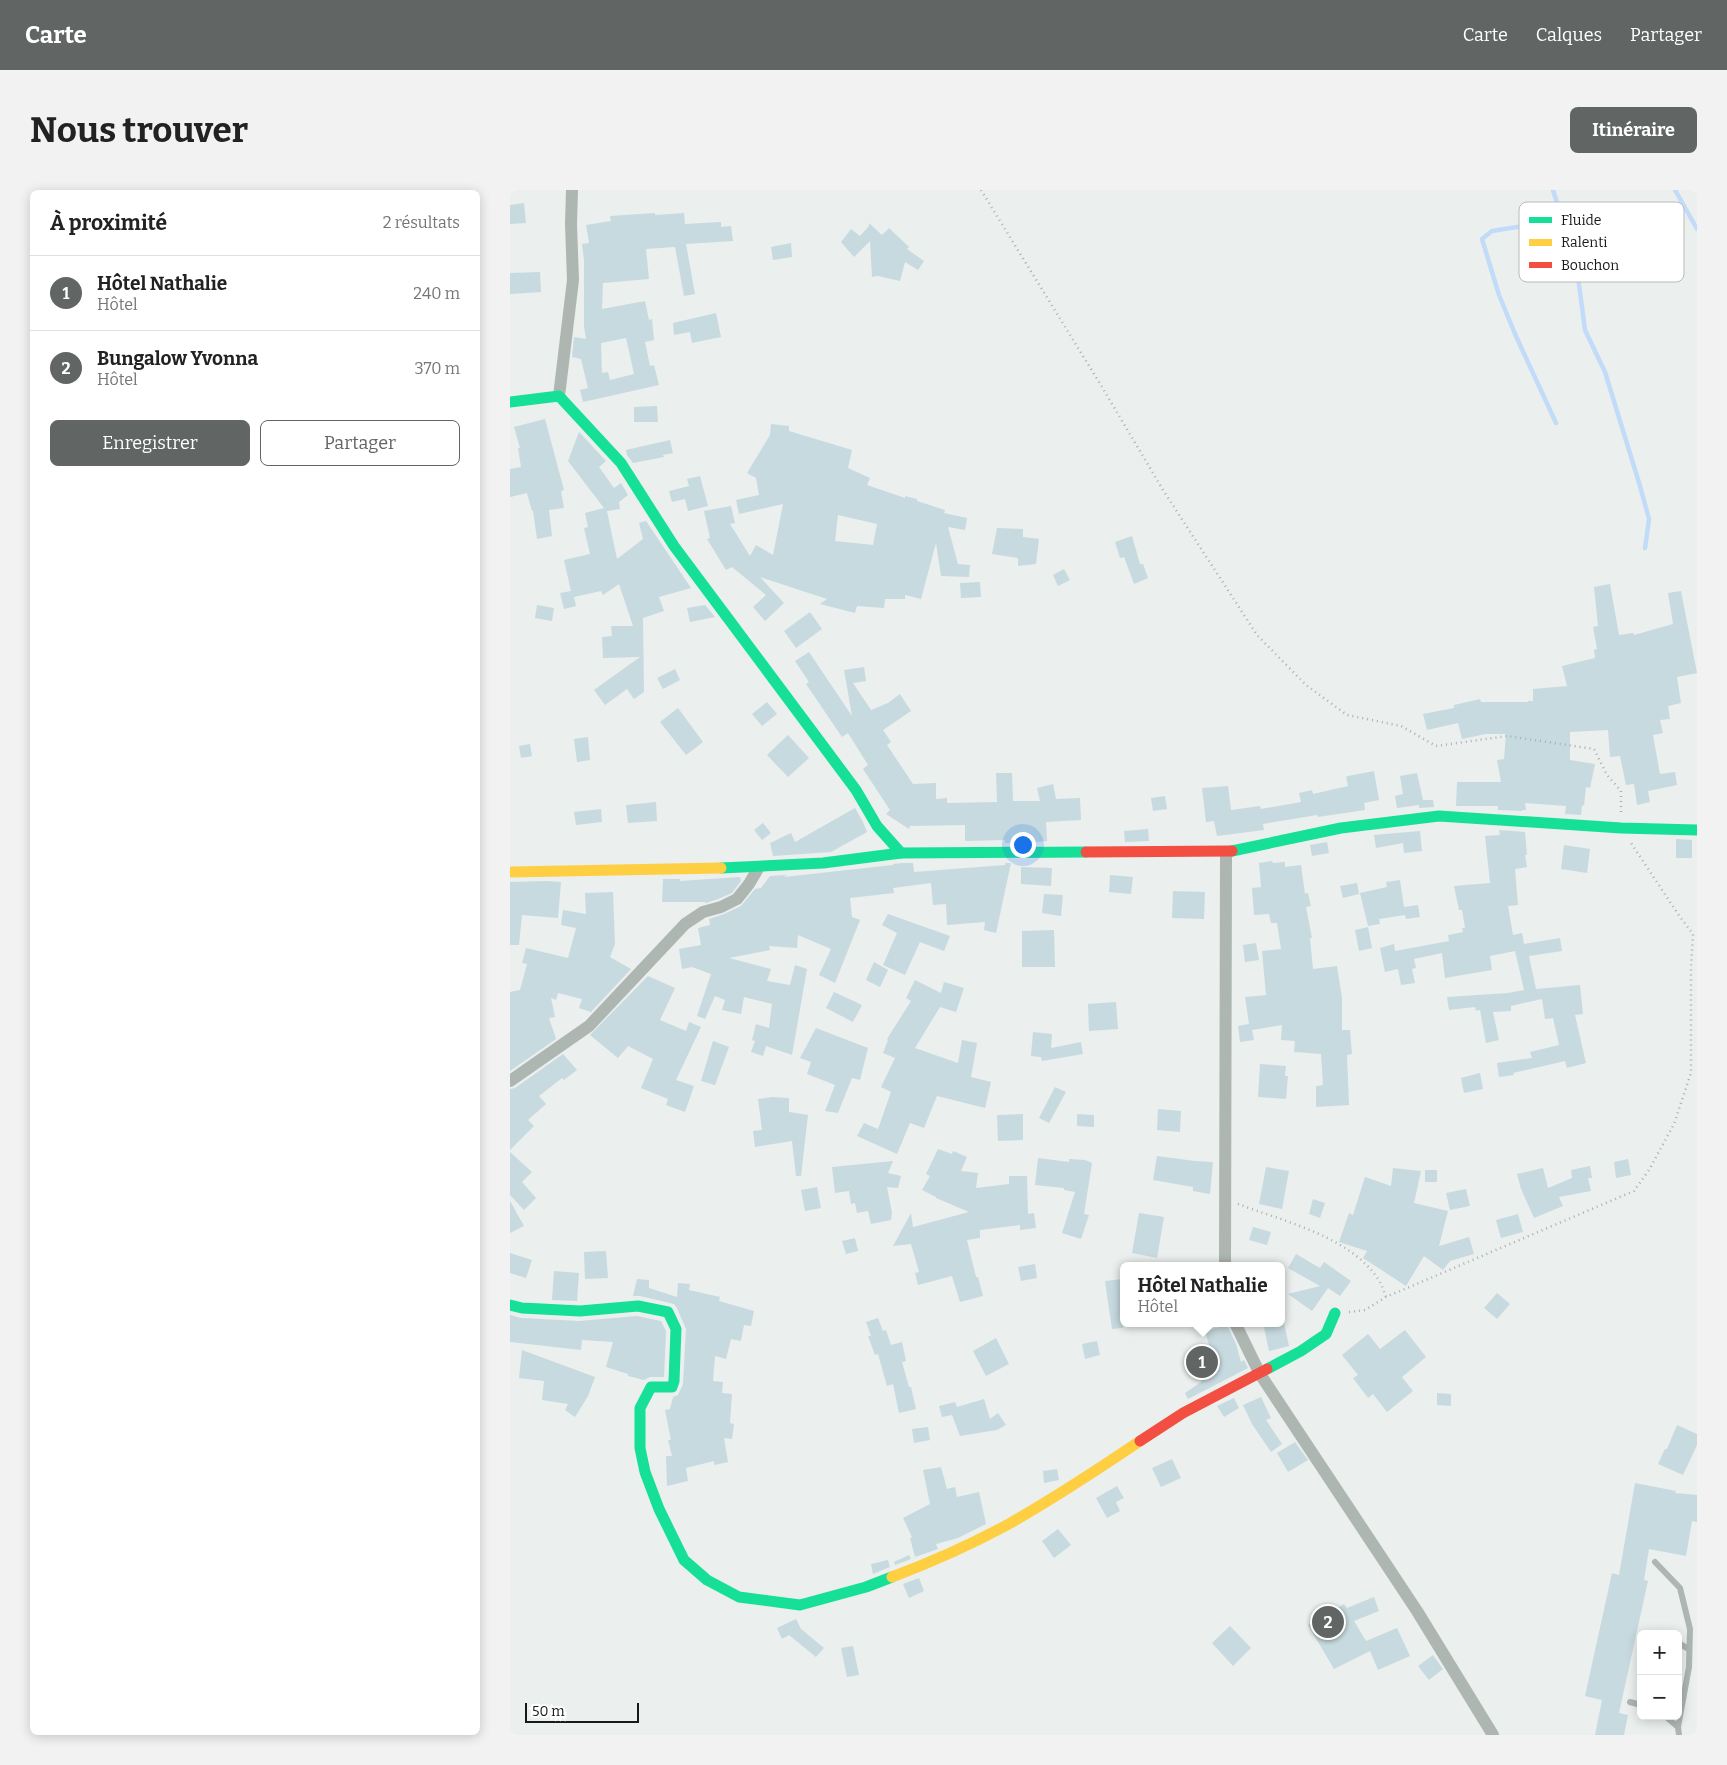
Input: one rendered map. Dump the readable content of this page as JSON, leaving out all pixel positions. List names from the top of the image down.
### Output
{
  "legend": ["Fluide", "Ralenti", "Bouchon"],
  "scale_bar": "50 m",
  "page": {
    "header": "Carte",
    "nav": ["Carte", "Calques", "Partager"],
    "buttons": [
      "Itinéraire",
      ["Enregistrer", "Partager"]
    ],
    "title": "Nous trouver",
    "heading": ["À proximité", "2 résultats"],
    "list": [
      {
        "mark": "1",
        "name": "Hôtel Nathalie",
        "note": "Hôtel",
        "value": "240 m"
      },
      {
        "mark": "2",
        "name": "Bungalow Yvonna",
        "note": "Hôtel",
        "value": "370 m"
      }
    ],
    "popup": ["Hôtel Nathalie", "Hôtel"],
    "pins": ["1", "2"],
    "map_buttons": ["+", "−"],
    "scale": "50 m"
  }
}
